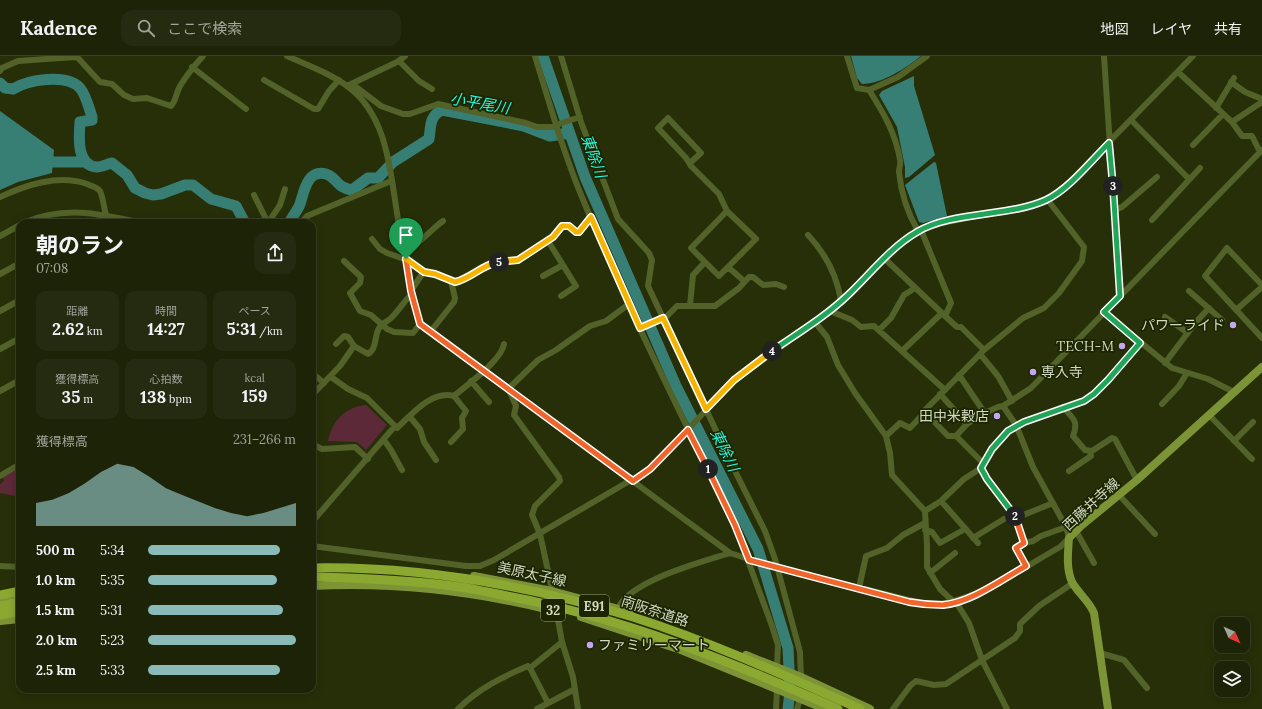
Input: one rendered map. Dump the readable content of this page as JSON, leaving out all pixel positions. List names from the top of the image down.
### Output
{
  "streets": {
    "highway": ["E91", "南阪奈道路"],
    "main road": ["西藤井寺線", "美原太子線", "32"]
  },
  "water": ["小平尾川", "東除川"],
  "places": [
    "パワーライド",
    "TECH-M",
    "専入寺",
    "田中米穀店",
    "ファミリーマート"
  ],
  "north": "bottom right",
  "page": {
    "header": "Kadence",
    "search": "ここで検索",
    "nav": ["地図", "レイヤ", "共有"],
    "pins": [
      "3",
      "5",
      "4",
      "1",
      "2"
    ],
    "heading": ["朝のラン", "07:08"],
    "stats": [
      ["距離", "2.62 km"],
      ["時間", "14:27"],
      ["ペース", "5:31 /km"],
      ["獲得標高", "35 m"],
      ["心拍数", "138 bpm"],
      ["kcal", "159"]
    ],
    "chart": ["獲得標高", "231–266 m"],
    "list": [
      {
        "name": "500 m",
        "note": "5:34"
      },
      {
        "name": "1.0 km",
        "note": "5:35"
      },
      {
        "name": "1.5 km",
        "note": "5:31"
      },
      {
        "name": "2.0 km",
        "note": "5:23"
      },
      {
        "name": "2.5 km",
        "note": "5:33"
      }
    ]
  }
}
